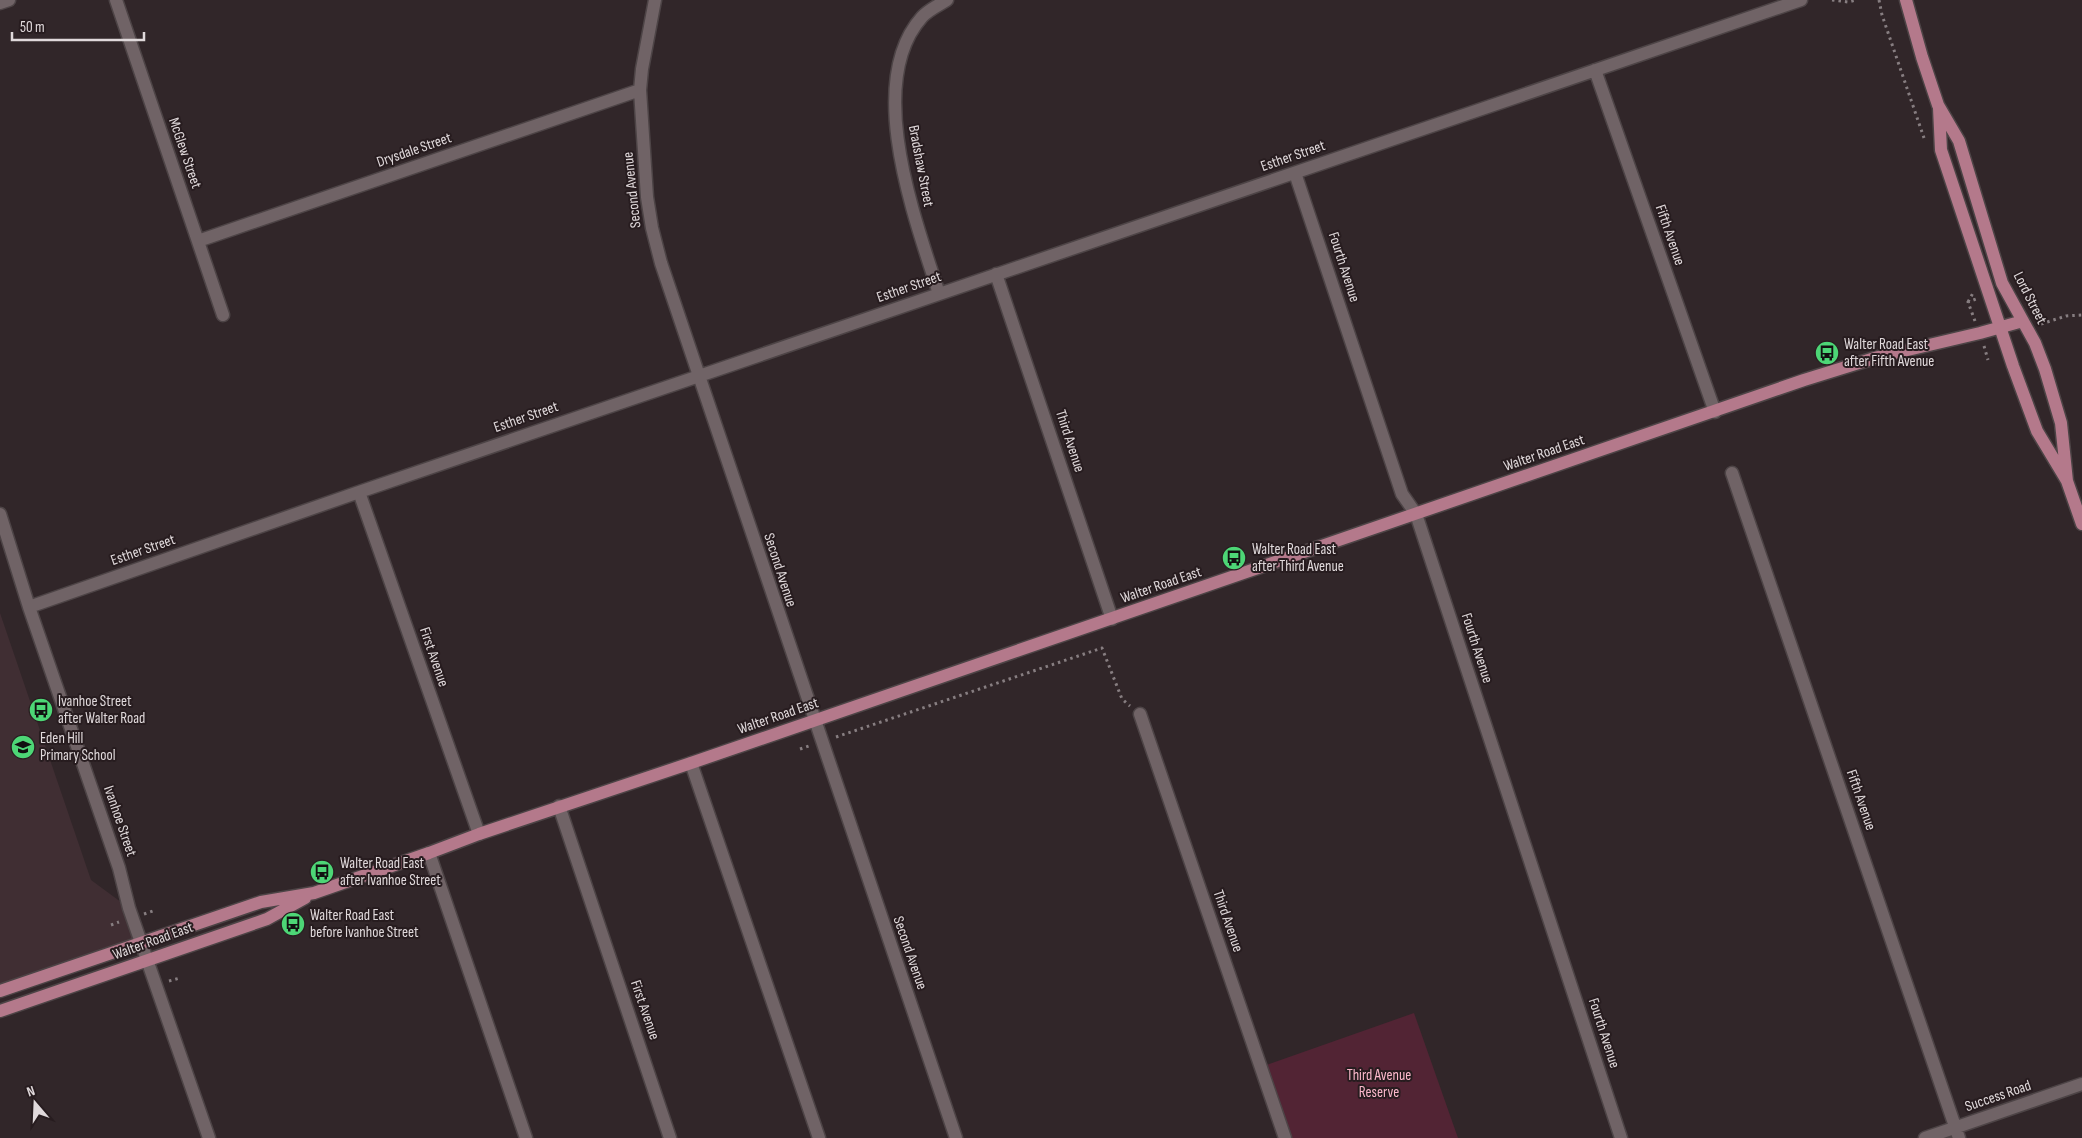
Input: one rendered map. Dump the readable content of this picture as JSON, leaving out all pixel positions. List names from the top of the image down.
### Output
{
  "streets": {
    "main road": ["Lord Street", "Walter Road East"],
    "street": [
      "Drysdale Street",
      "McGlew Street",
      "Esther Street",
      "Bradshaw Street",
      "Second Avenue",
      "Fifth Avenue",
      "Fourth Avenue",
      "Third Avenue",
      "First Avenue",
      "Ivanhoe Street",
      "Success Road"
    ]
  },
  "crossings": [
    ["Drysdale Street", "McGlew Street"],
    ["Drysdale Street", "Second Avenue"],
    ["Esther Street", "Bradshaw Street"],
    ["Esther Street", "Second Avenue"],
    ["Esther Street", "Fifth Avenue"],
    ["Esther Street", "Fourth Avenue"],
    ["Esther Street", "Third Avenue"],
    ["Esther Street", "First Avenue"],
    ["Esther Street", "Ivanhoe Street"],
    ["Second Avenue", "Walter Road East"],
    ["Fifth Avenue", "Walter Road East"],
    ["Fifth Avenue", "Success Road"],
    ["Fourth Avenue", "Walter Road East"],
    ["Lord Street", "Walter Road East"],
    ["Third Avenue", "Walter Road East"],
    ["Walter Road East", "First Avenue"],
    ["Walter Road East", "Ivanhoe Street"]
  ],
  "parks": ["Third Avenue Reserve"],
  "places": {
    "bus stop": [
      "Walter Road East after Fifth Avenue",
      "Walter Road East after Third Avenue",
      "Ivanhoe Street after Walter Road",
      "Walter Road East after Ivanhoe Street",
      "Walter Road East before Ivanhoe Street"
    ],
    "school or university": ["Eden Hill Primary School"]
  },
  "scale_bar": "50 m",
  "north": "top"
}
